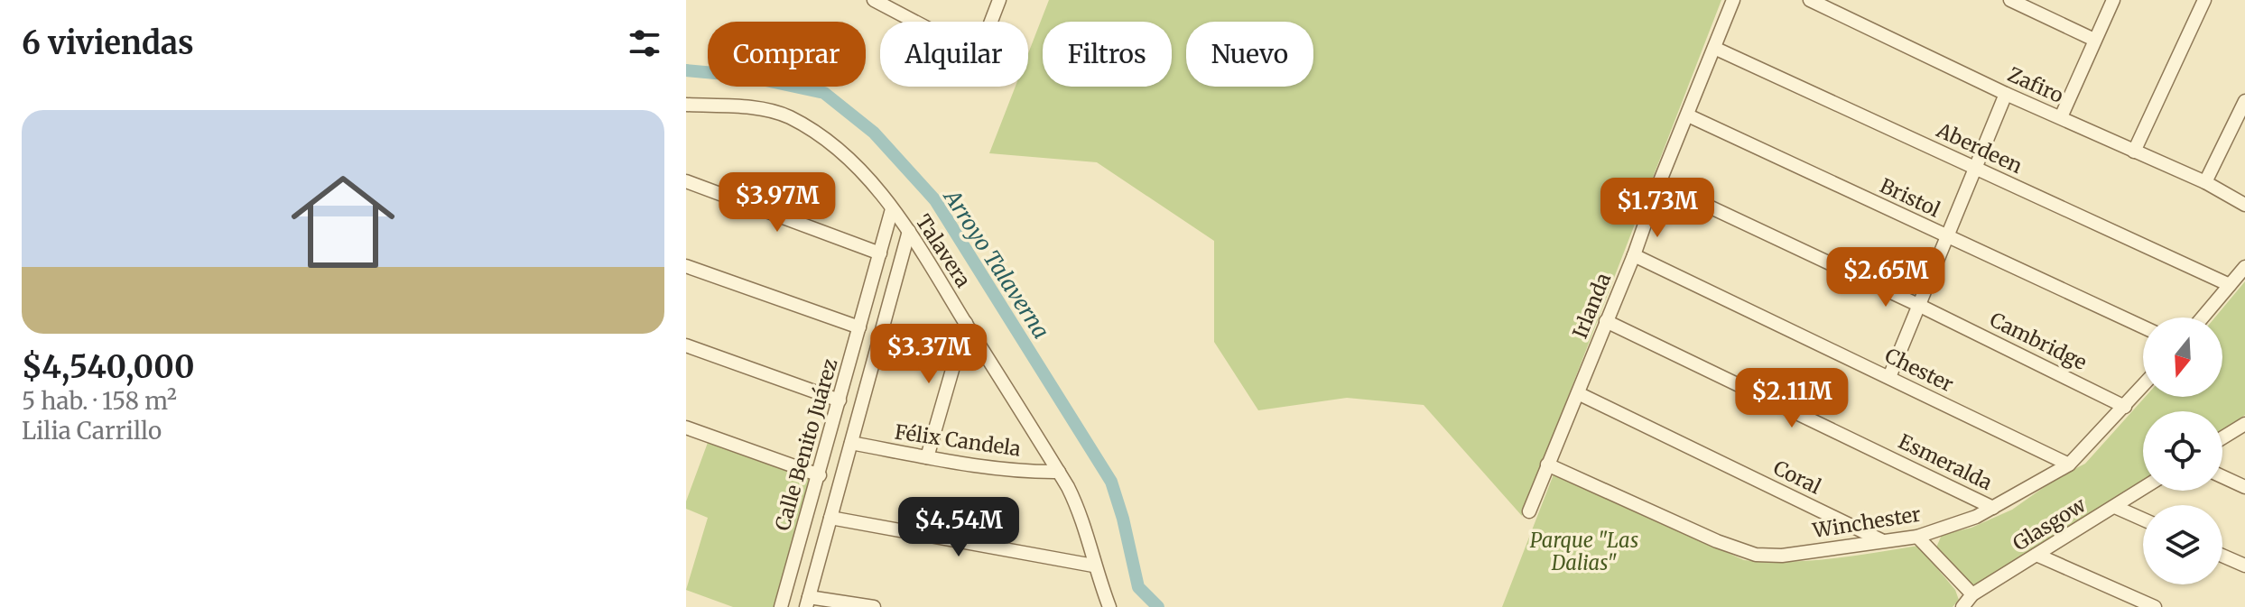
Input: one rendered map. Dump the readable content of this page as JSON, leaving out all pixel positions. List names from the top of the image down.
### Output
{
  "streets": {
    "street": [
      "Zafiro",
      "Aberdeen",
      "Bristol",
      "Talavera",
      "Irlanda",
      "Cambridge",
      "Chester",
      "Félix Candela",
      "Calle Benito Juárez",
      "Esmeralda",
      "Coral",
      "Winchester",
      "Glasgow"
    ]
  },
  "crossings": [
    ["Aberdeen", "Irlanda"],
    ["Bristol", "Irlanda"],
    ["Talavera", "Félix Candela"],
    ["Talavera", "Calle Benito Juárez"],
    ["Irlanda", "Cambridge"],
    ["Irlanda", "Chester"],
    ["Irlanda", "Esmeralda"],
    ["Irlanda", "Coral"],
    ["Irlanda", "Winchester"],
    ["Cambridge", "Winchester"],
    ["Chester", "Winchester"],
    ["Esmeralda", "Winchester"],
    ["Coral", "Winchester"]
  ],
  "water": ["Arroyo Talaverna"],
  "parks": ["Parque \"Las Dalias\""],
  "north": "bottom",
  "page": {
    "heading": "6 viviendas",
    "chip": [
      "Comprar",
      "Alquilar",
      "Filtros",
      "Nuevo"
    ],
    "list": [
      {
        "name": "$4,540,000",
        "note": "5 hab. · 158 m² · Lilia Carrillo"
      }
    ],
    "price": [
      "$3.97M",
      "$1.73M",
      "$2.65M",
      "$3.37M",
      "$2.11M",
      "$4.54M"
    ]
  }
}
